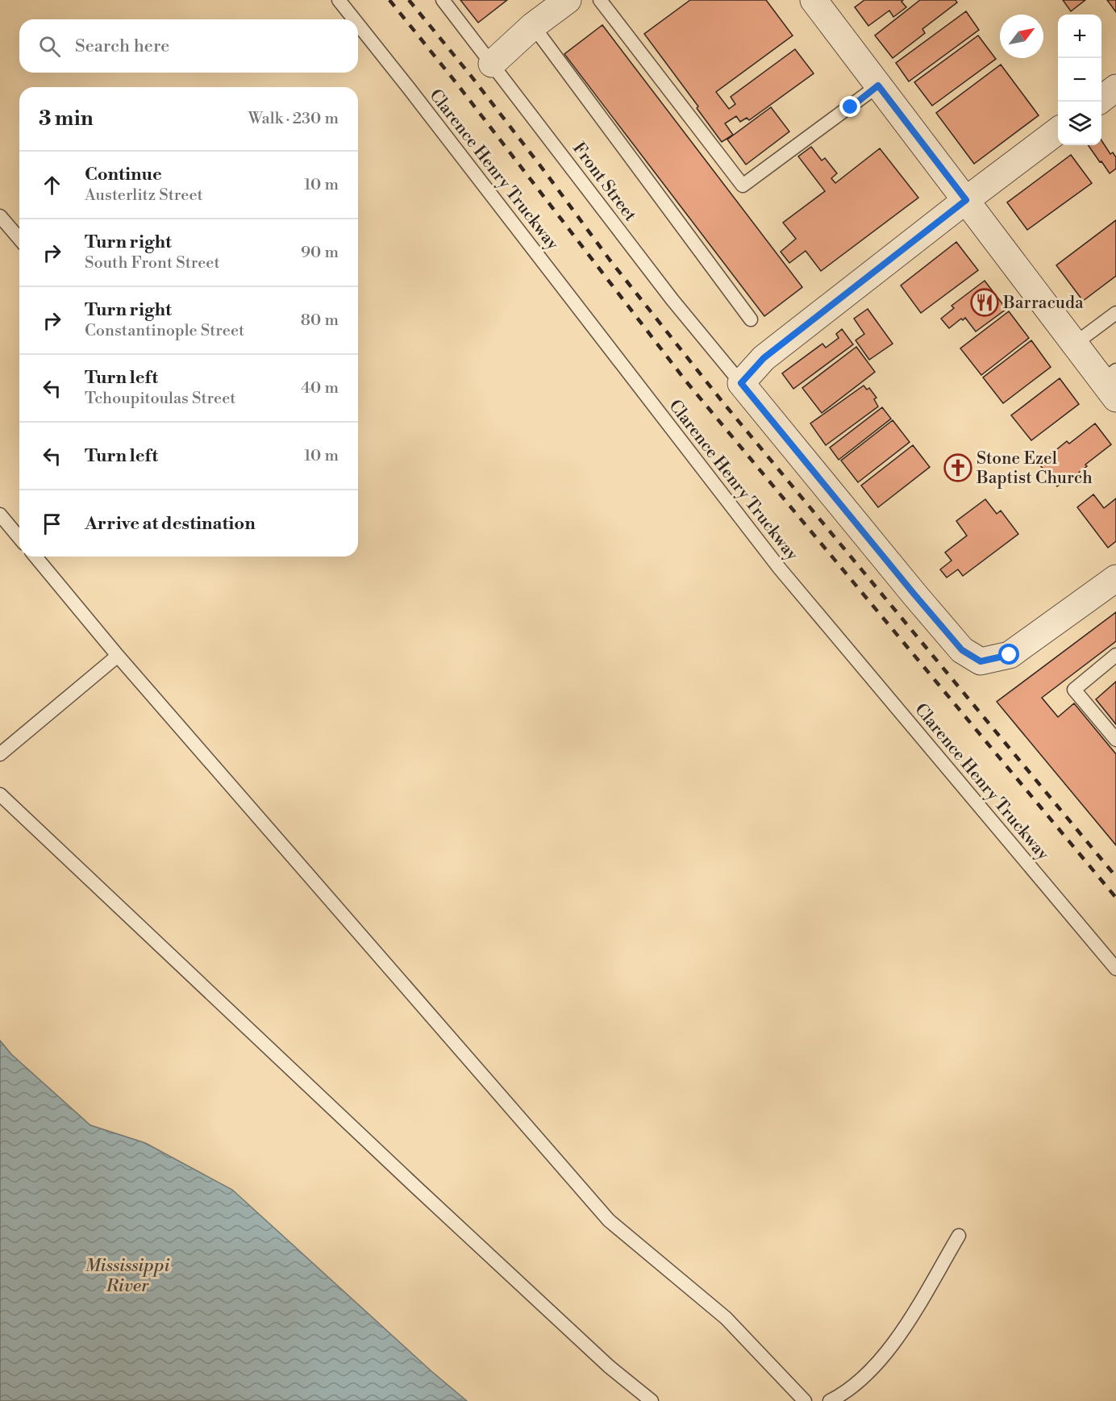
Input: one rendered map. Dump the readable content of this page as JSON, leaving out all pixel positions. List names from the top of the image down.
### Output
{
  "streets": {
    "lane": ["Clarence Henry Truckway", "Front Street"]
  },
  "water": ["Mississippi River"],
  "places": {
    "restaurant": ["Barracuda"],
    "church": ["Stone Ezel Baptist Church"]
  },
  "north": "top right",
  "page": {
    "map_buttons": ["+", "−"],
    "search": "Search here",
    "heading": ["3 min", "Walk · 230 m"],
    "list": [
      ["Continue", "Austerlitz Street", "10 m"],
      ["Turn right", "South Front Street", "90 m"],
      ["Turn right", "Constantinople Street", "80 m"],
      ["Turn left", "Tchoupitoulas Street", "40 m"],
      ["Turn left", "10 m"],
      "Arrive at destination"
    ]
  }
}
